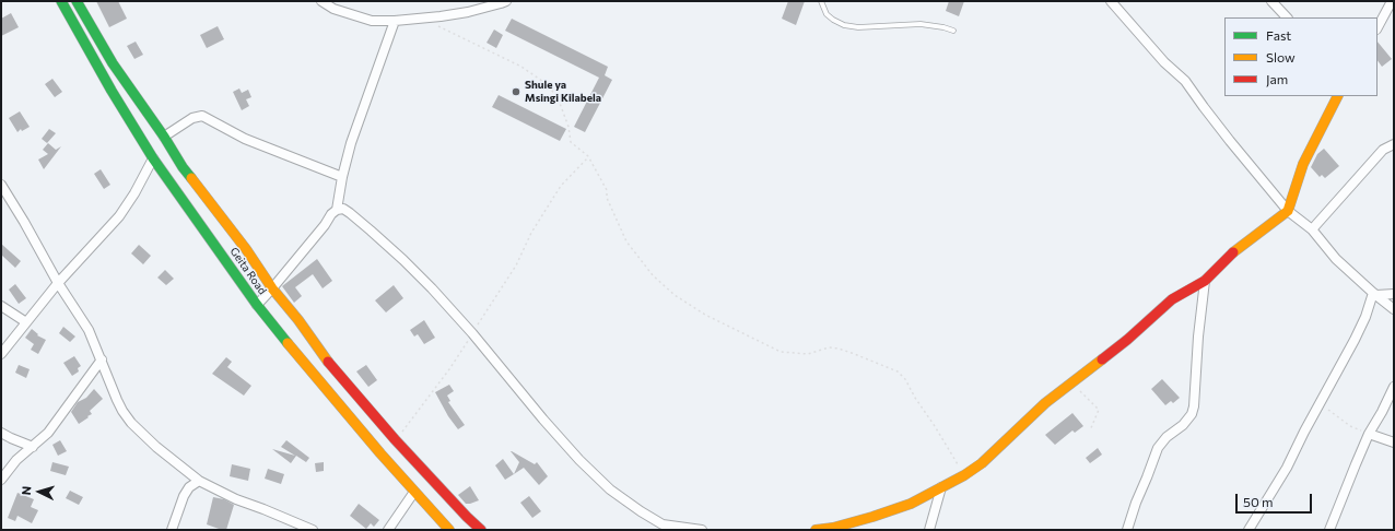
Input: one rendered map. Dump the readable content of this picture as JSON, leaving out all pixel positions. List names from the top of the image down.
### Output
{
  "streets": {
    "main road": ["Geita Road"]
  },
  "places": ["Shule ya Msingi Kilabela"],
  "legend": ["Fast", "Slow", "Jam"],
  "scale_bar": "50 m",
  "north": "left"
}
